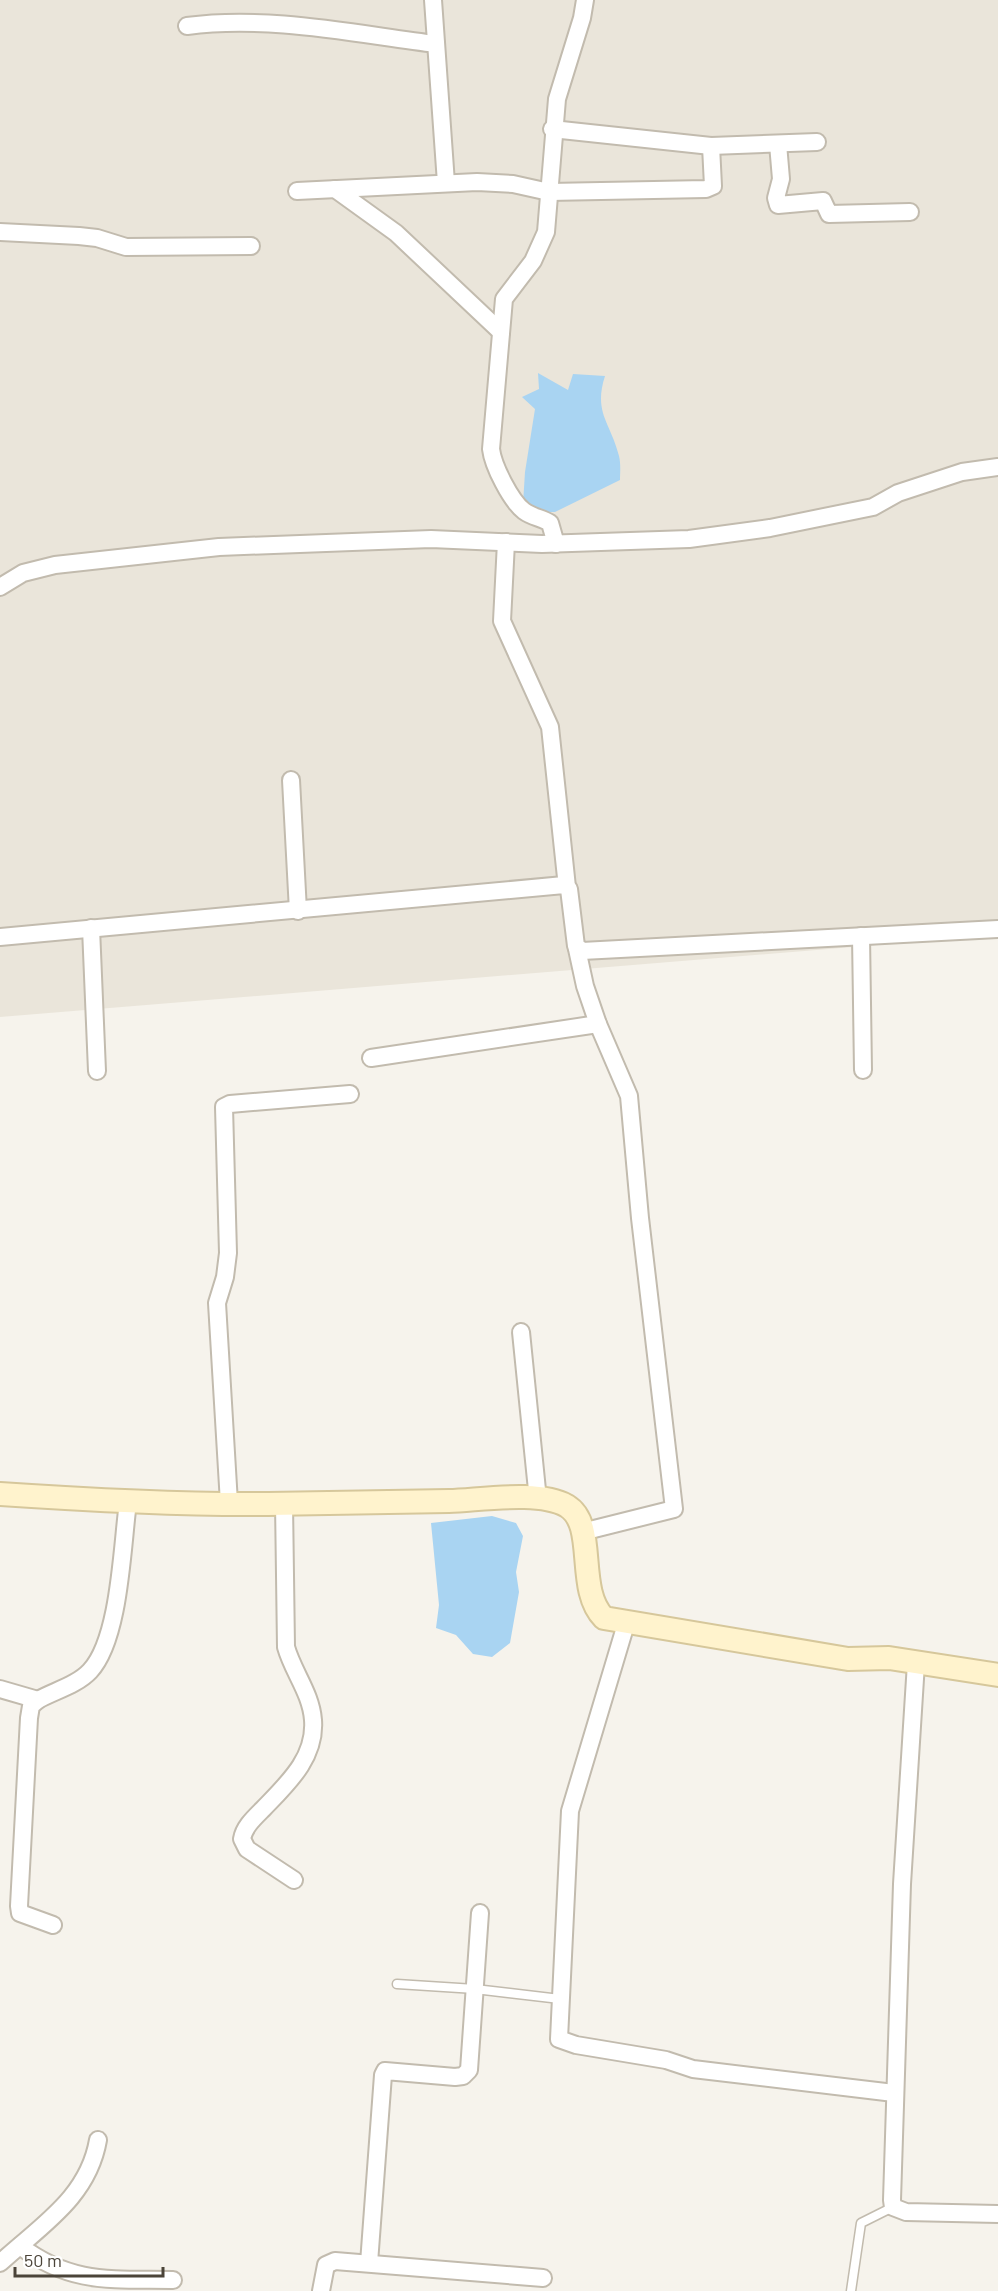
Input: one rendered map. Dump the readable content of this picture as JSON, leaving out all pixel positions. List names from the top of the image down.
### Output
{
  "scale_bar": "50 m"
}
